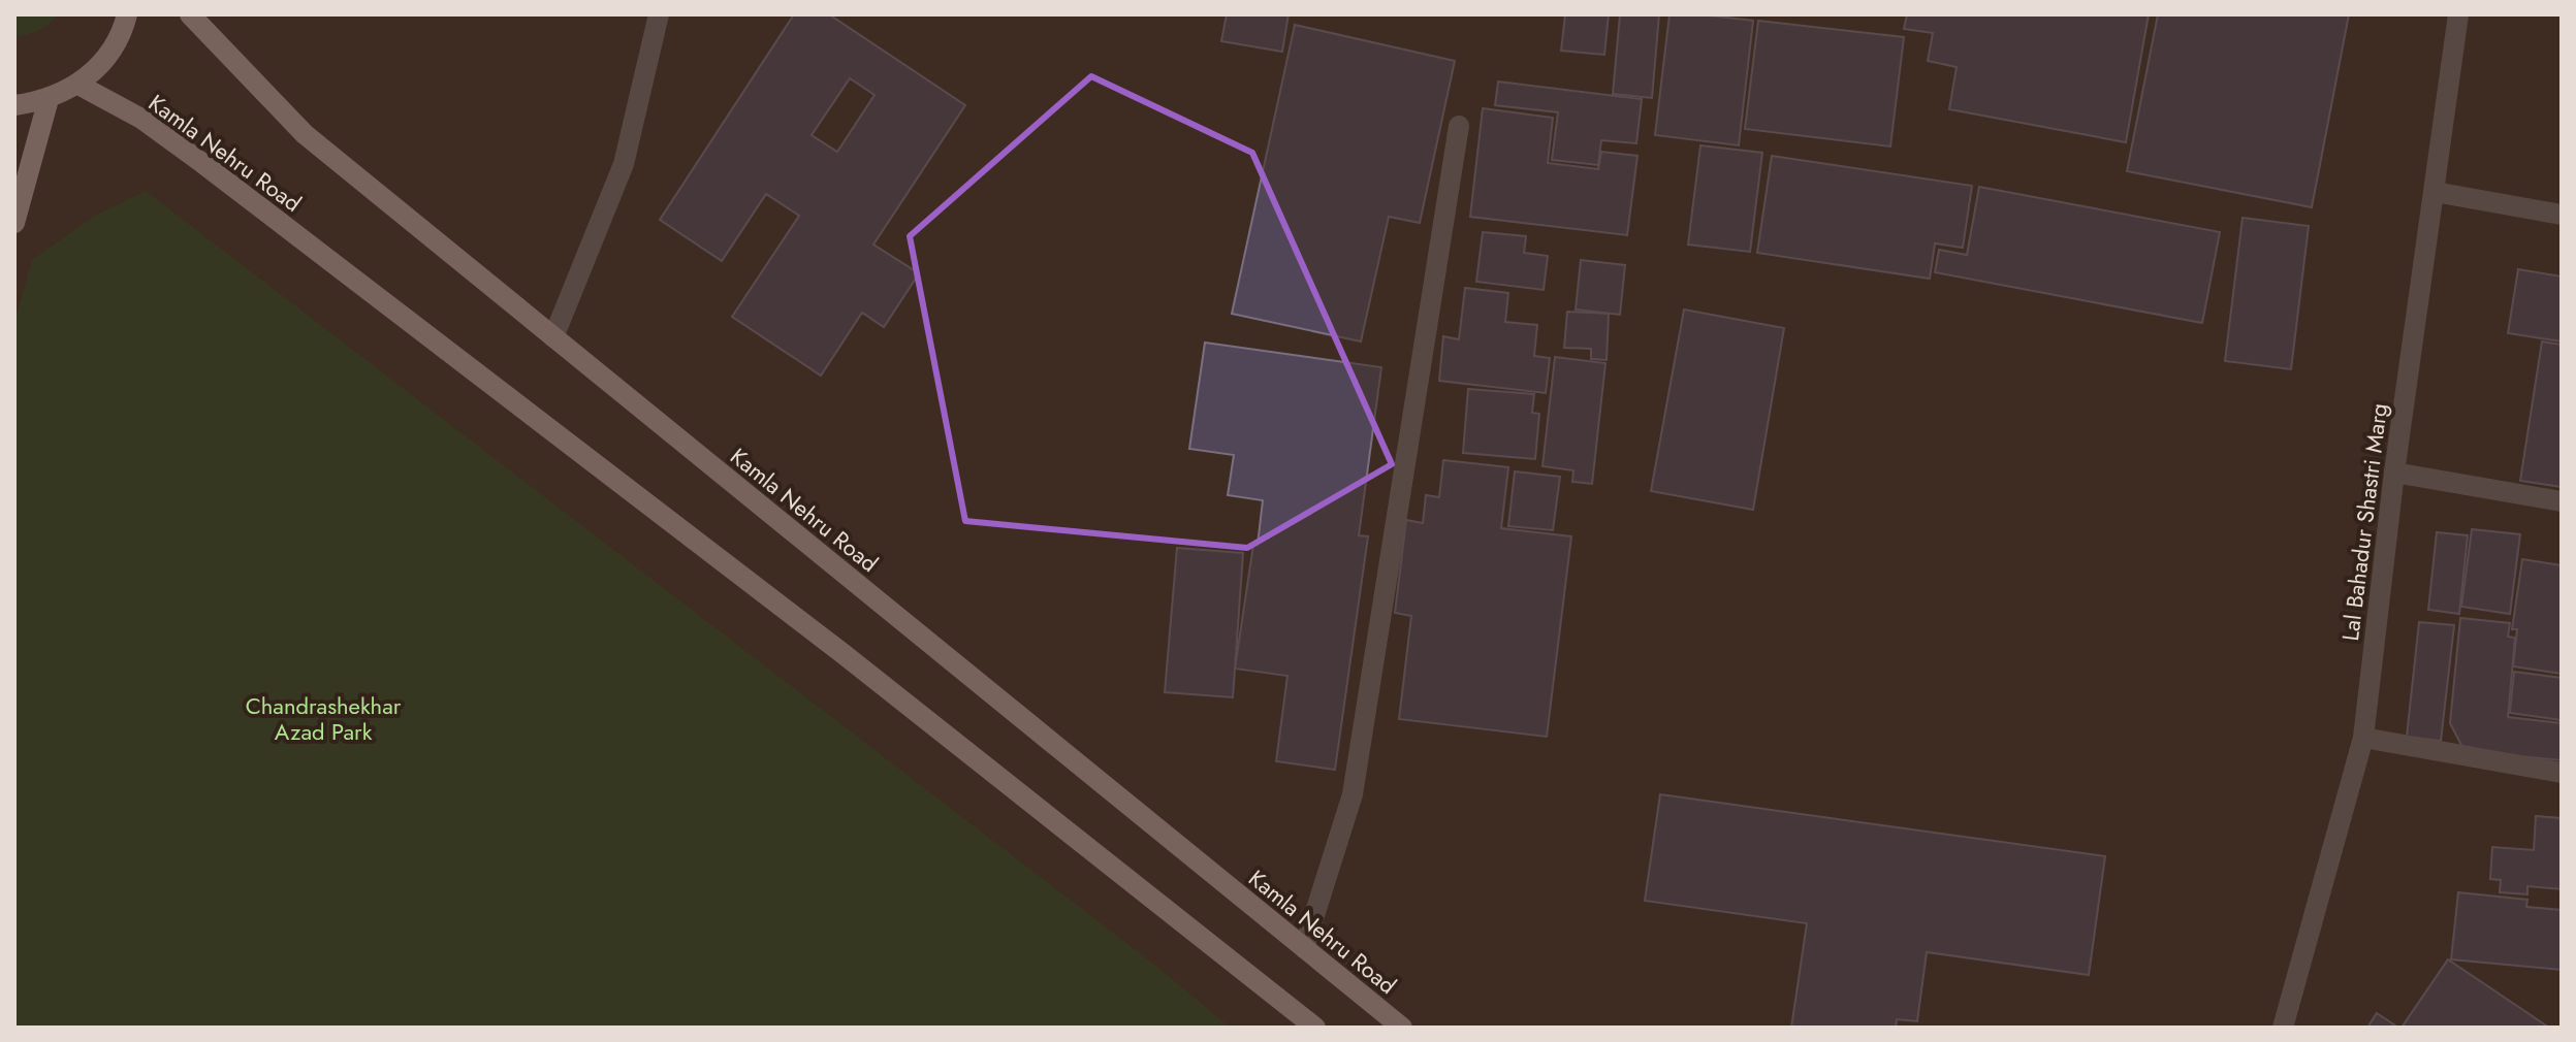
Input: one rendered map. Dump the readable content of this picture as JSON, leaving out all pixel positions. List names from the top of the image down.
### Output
{
  "streets": {
    "main road": ["Kamla Nehru Road"],
    "street": ["Lal Bahadur Shastri Marg"]
  },
  "parks": ["Chandrashekhar Azad Park"]
}
